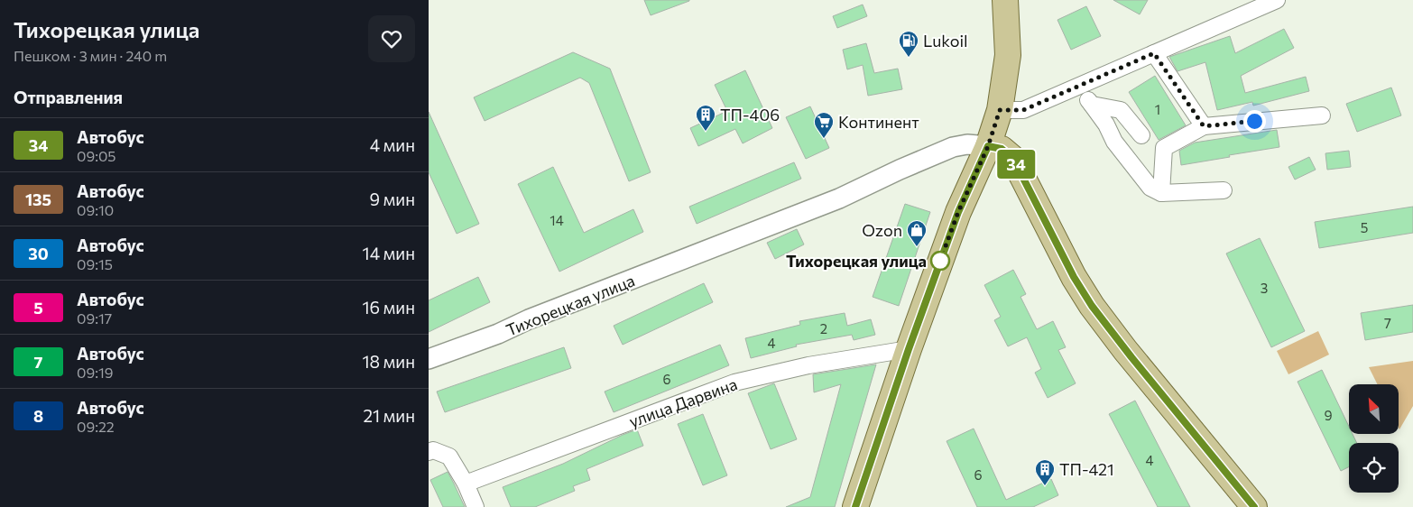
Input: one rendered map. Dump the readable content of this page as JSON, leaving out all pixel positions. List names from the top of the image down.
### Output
{
  "streets": {
    "street": ["Тихорецкая улица", "улица Дарвина"]
  },
  "places": {
    "fuel station": ["Lukoil"],
    "building": ["ТП-406", "ТП-421"],
    "supermarket": ["Континент"],
    "shop": ["Ozon"],
    "other": ["Тихорецкая улица"]
  },
  "lines": ["bus line 34"],
  "house_numbers": [
    "1",
    "14",
    "5",
    "3",
    "7",
    "2",
    "4",
    "6",
    "9",
    "4",
    "6"
  ],
  "north": "top left",
  "page": {
    "heading": [
      ["Тихорецкая улица", "Пешком · 3 мин · 240 m"],
      "Отправления"
    ],
    "on_map": "34",
    "list": [
      {
        "mark": "34",
        "name": "Автобус",
        "note": "09:05",
        "value": "4 мин"
      },
      {
        "mark": "135",
        "name": "Автобус",
        "note": "09:10",
        "value": "9 мин"
      },
      {
        "mark": "30",
        "name": "Автобус",
        "note": "09:15",
        "value": "14 мин"
      },
      {
        "mark": "5",
        "name": "Автобус",
        "note": "09:17",
        "value": "16 мин"
      },
      {
        "mark": "7",
        "name": "Автобус",
        "note": "09:19",
        "value": "18 мин"
      },
      {
        "mark": "8",
        "name": "Автобус",
        "note": "09:22",
        "value": "21 мин"
      }
    ]
  }
}
